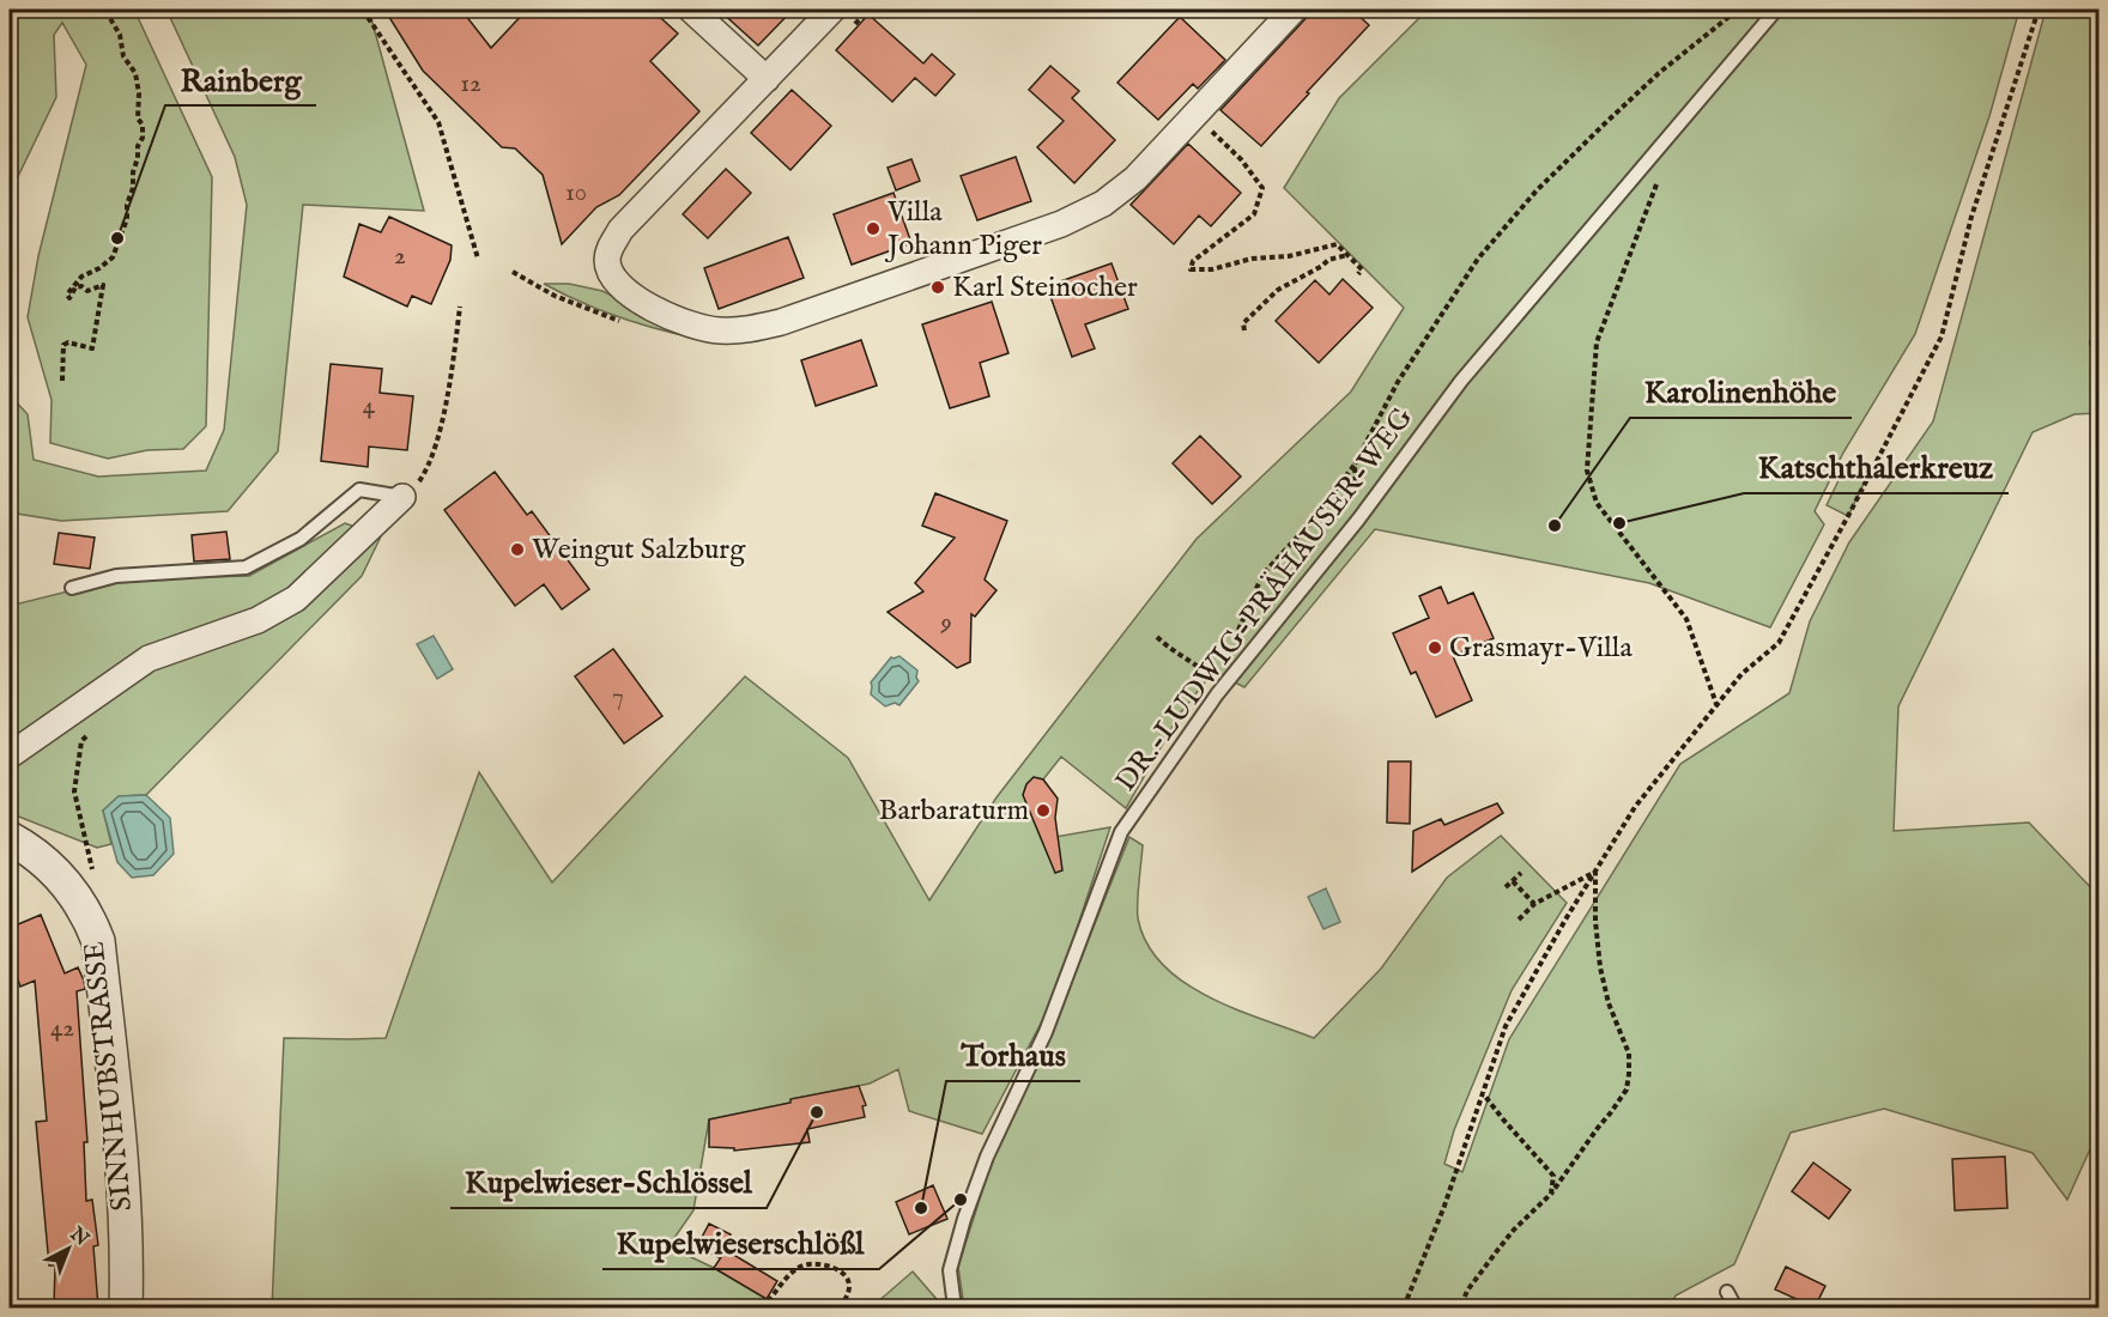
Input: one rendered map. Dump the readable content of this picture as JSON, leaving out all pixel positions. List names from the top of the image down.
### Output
{
  "streets": {
    "street": ["SINNHUBSTRASSE"],
    "lane": ["DR.-LUDWIG-PRÄHAUSER-WEG"]
  },
  "places": [
    "Villa Johann Piger",
    "Rainberg",
    "Karl Steinocher",
    "Katschthalerkreuz",
    "Karolinenhöhe",
    "Weingut Salzburg",
    "Grasmayr-Villa",
    "Barbaraturm",
    "Kupelwieser-Schlössel",
    "Kupelwieserschlößl",
    "Torhaus"
  ],
  "house_numbers": [
    "12",
    "10",
    "2",
    "4",
    "9",
    "7",
    "42"
  ],
  "north": "top right"
}
